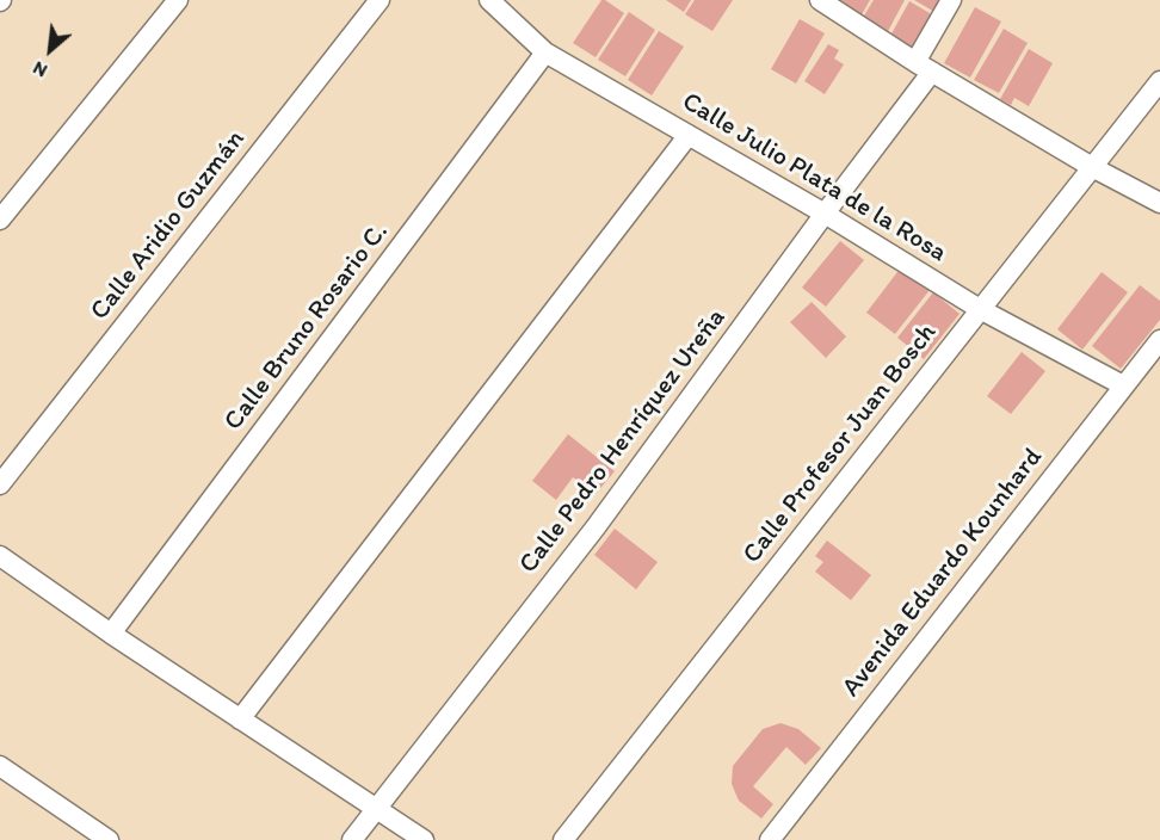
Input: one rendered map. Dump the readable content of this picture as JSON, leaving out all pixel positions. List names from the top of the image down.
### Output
{
  "streets": {
    "street": [
      "Calle Julio Plata de la Rosa",
      "Calle Aridio Guzmán",
      "Calle Bruno Rosario C.",
      "Calle Pedro Henríquez Ureña",
      "Calle Profesor Juan Bosch",
      "Avenida Eduardo Kounhard"
    ]
  },
  "crossings": [
    ["Calle Julio Plata de la Rosa", "Calle Bruno Rosario C."],
    ["Calle Julio Plata de la Rosa", "Calle Pedro Henríquez Ureña"],
    ["Calle Julio Plata de la Rosa", "Calle Profesor Juan Bosch"],
    ["Calle Julio Plata de la Rosa", "Avenida Eduardo Kounhard"]
  ],
  "north": "bottom left"
}
